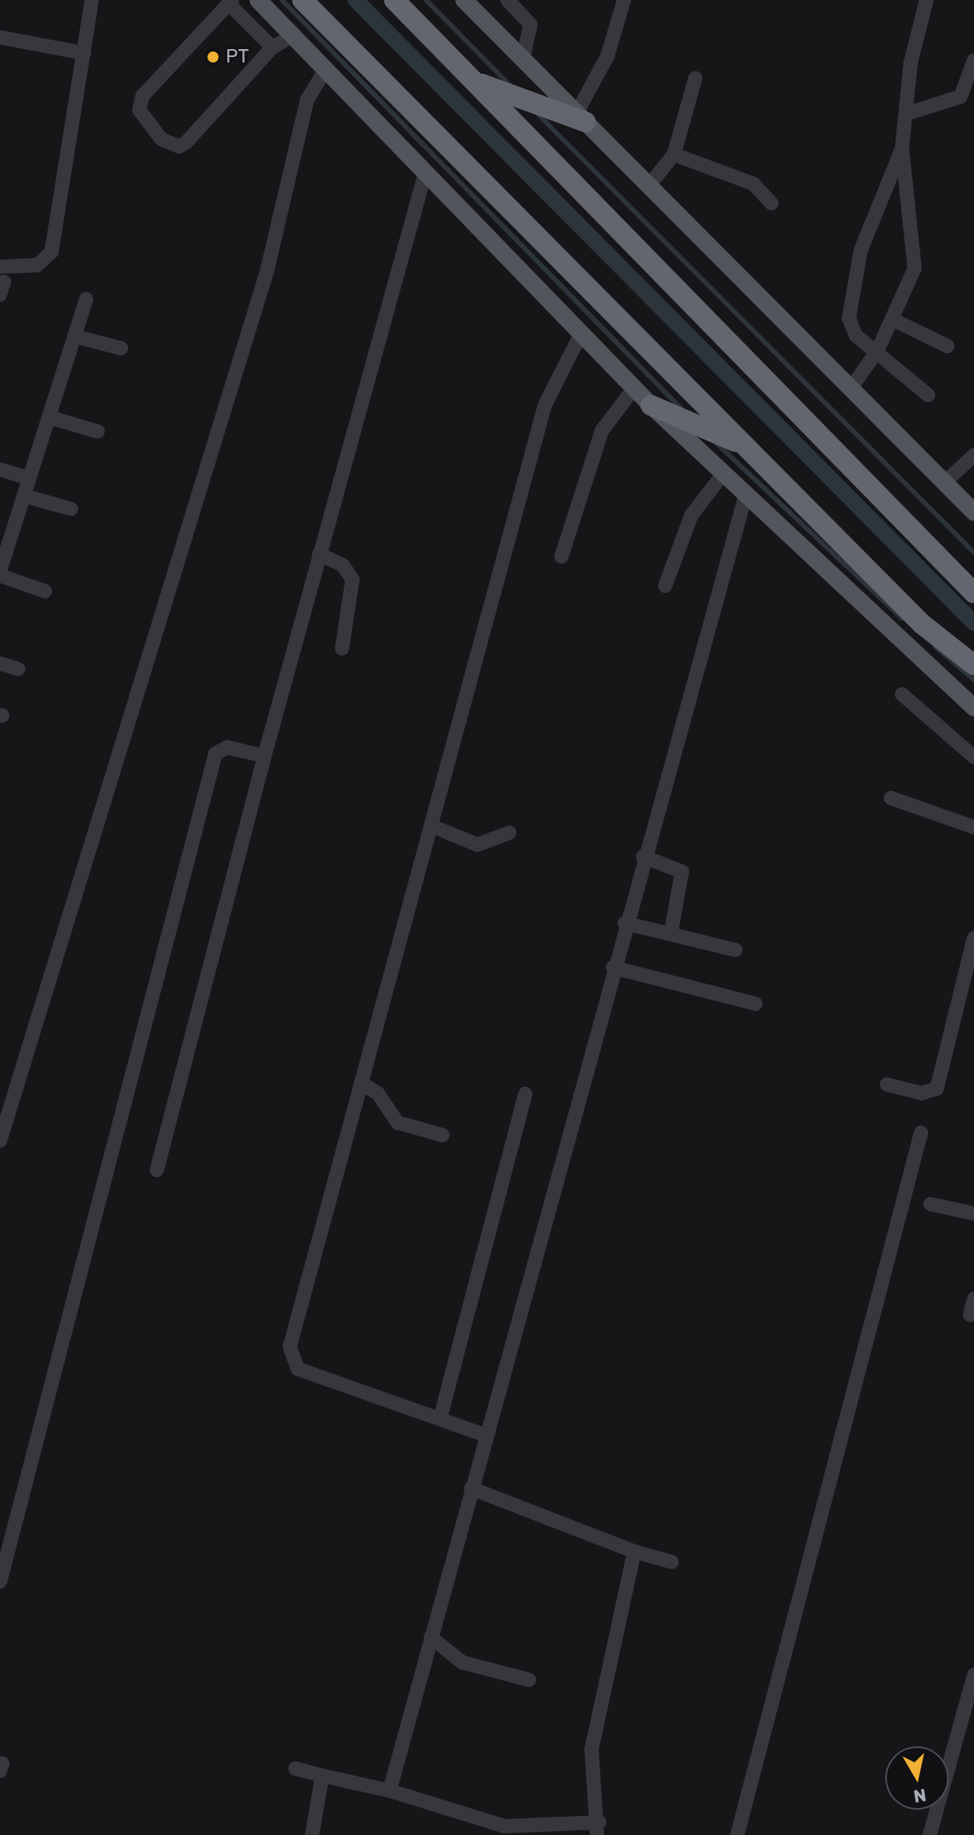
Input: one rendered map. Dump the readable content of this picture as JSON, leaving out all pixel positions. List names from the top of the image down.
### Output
{
  "places": ["PT"],
  "north": "bottom"
}
